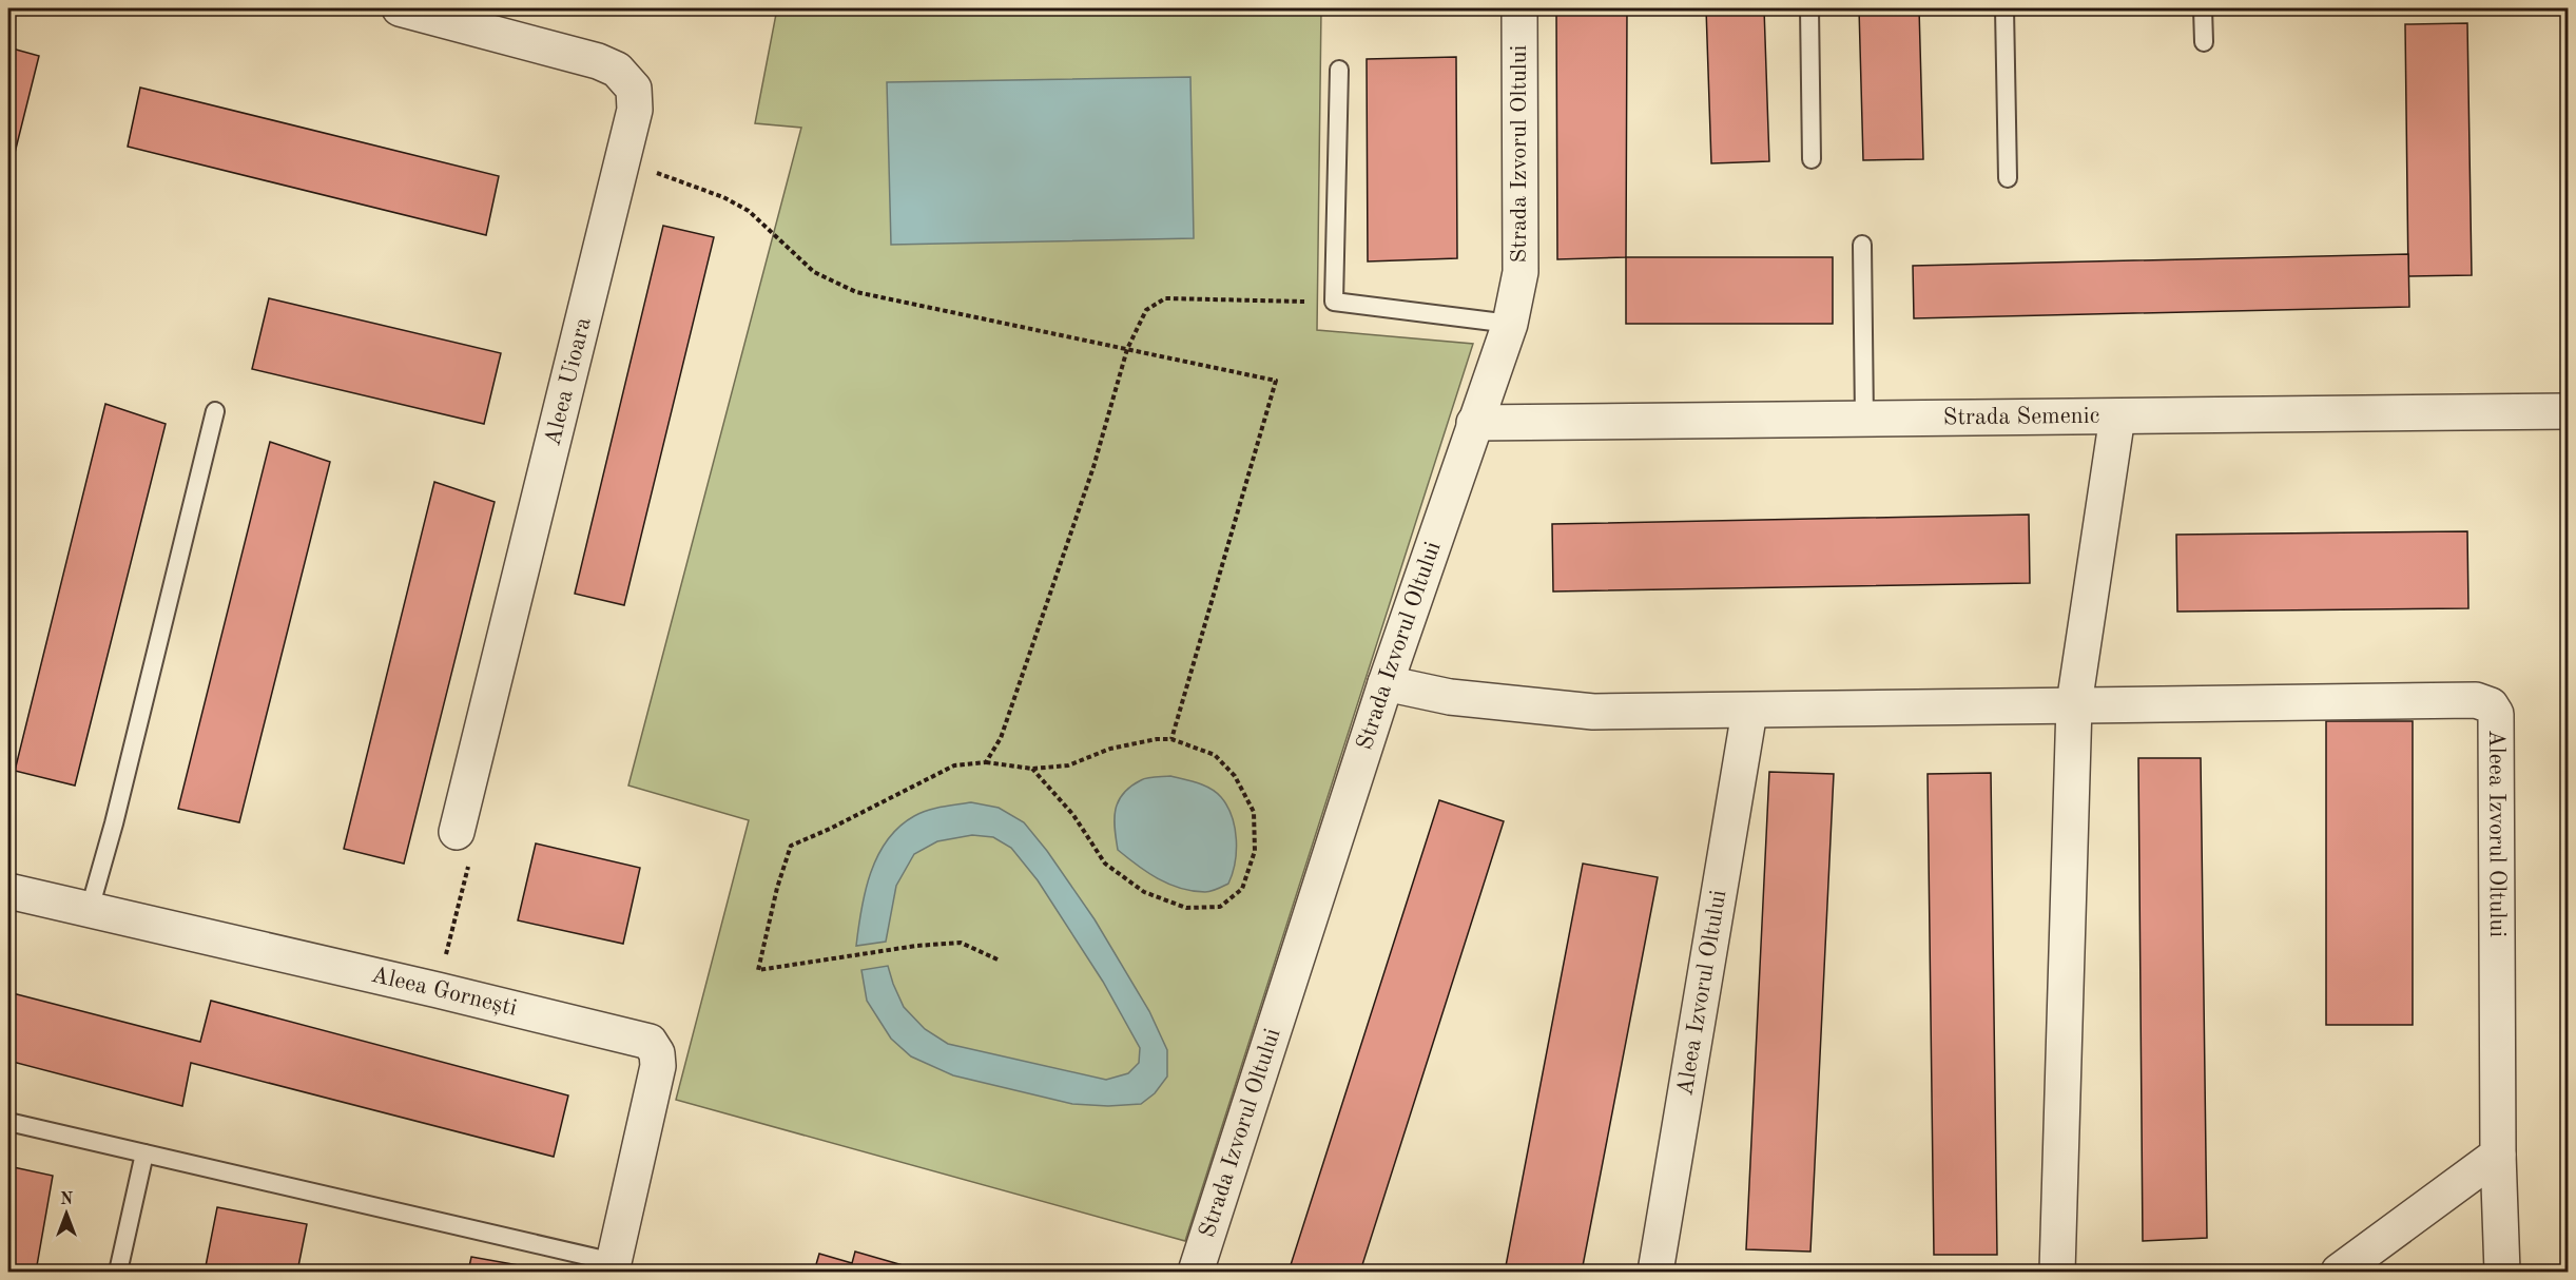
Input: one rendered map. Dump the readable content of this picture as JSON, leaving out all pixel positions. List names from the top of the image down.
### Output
{
  "streets": {
    "street": [
      "Strada Izvorul Oltului",
      "Aleea Uioara",
      "Strada Semenic",
      "Aleea Izvorul Oltului",
      "Aleea Gornești"
    ]
  },
  "crossings": [
    ["Strada Izvorul Oltului", "Strada Semenic"],
    ["Strada Izvorul Oltului", "Aleea Izvorul Oltului"]
  ],
  "north": "top"
}
